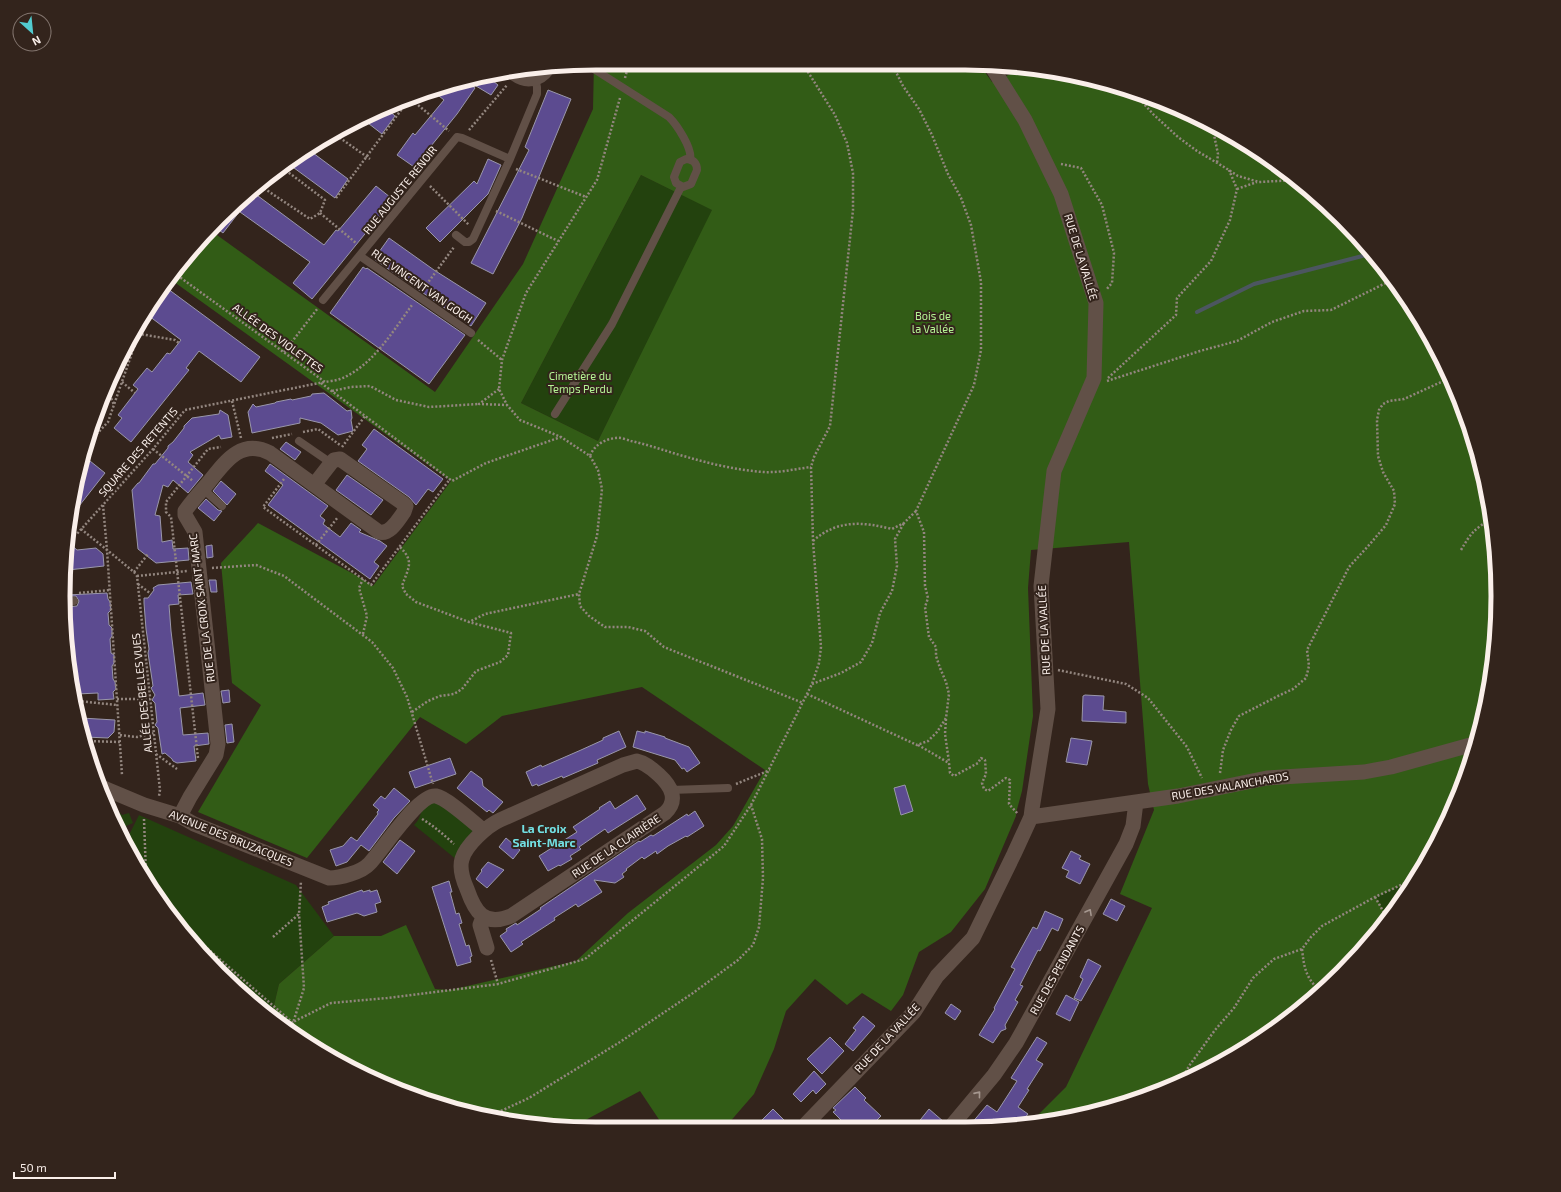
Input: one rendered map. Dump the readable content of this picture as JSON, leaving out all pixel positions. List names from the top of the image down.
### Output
{
  "streets": {
    "street": [
      "RUE DE LA VALLÉE",
      "RUE DE LA CROIX SAINT-MARC",
      "RUE DES VALANCHARDS",
      "AVENUE DES BRUZACQUES",
      "RUE DE LA CLAIRIÈRE",
      "RUE DES PENDANTS"
    ],
    "lane": ["RUE AUGUSTE RENOIR", "RUE VINCENT VAN GOGH"],
    "path": ["ALLÉE DES VIOLETTES", "SQUARE DES RETENTIS", "ALLÉE DES BELLES VUES"]
  },
  "crossings": [
    ["RUE AUGUSTE RENOIR", "RUE VINCENT VAN GOGH"],
    ["RUE DE LA VALLÉE", "RUE DES VALANCHARDS"],
    ["RUE VINCENT VAN GOGH", "ALLÉE DES VIOLETTES"],
    ["ALLÉE DES VIOLETTES", "SQUARE DES RETENTIS"],
    ["RUE DE LA CROIX SAINT-MARC", "AVENUE DES BRUZACQUES"],
    ["ALLÉE DES BELLES VUES", "AVENUE DES BRUZACQUES"],
    ["RUE DES VALANCHARDS", "RUE DES PENDANTS"]
  ],
  "one_way": ["RUE DES PENDANTS"],
  "districts": ["La Croix Saint-Marc"],
  "parks": ["Bois de la Vallée", "Cimetière du Temps Perdu"],
  "scale_bar": "50 m",
  "north": "bottom right"
}
